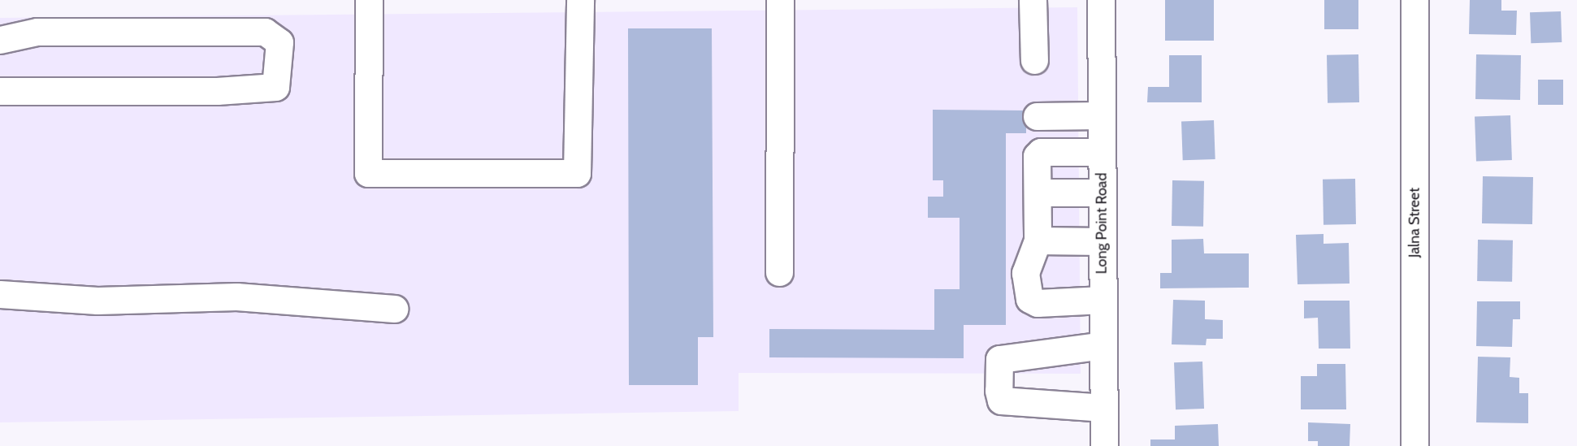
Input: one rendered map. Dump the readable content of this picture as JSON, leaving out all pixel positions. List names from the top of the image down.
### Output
{
  "streets": {
    "main road": ["Jalna Street", "Long Point Road"]
  }
}
